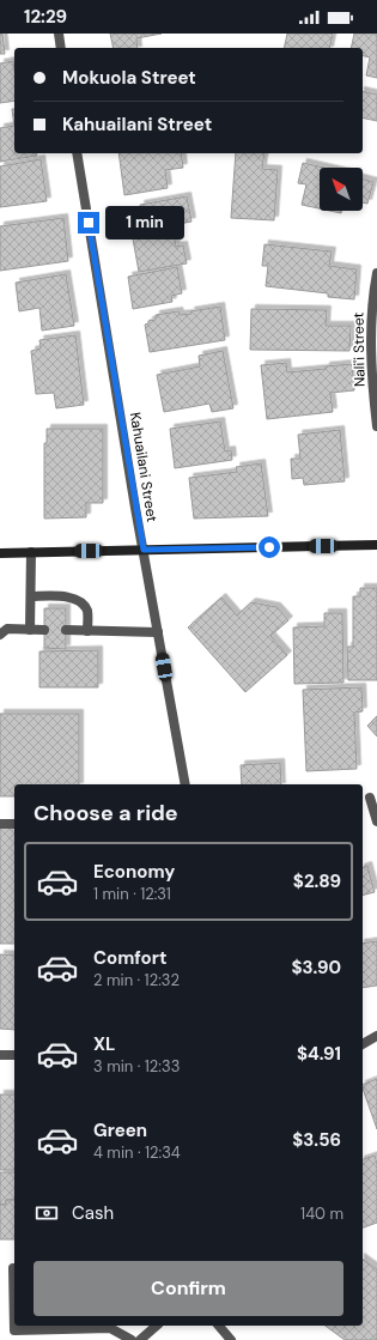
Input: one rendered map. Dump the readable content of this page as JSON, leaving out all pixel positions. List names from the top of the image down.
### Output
{
  "streets": {
    "street": ["Nali'i Street", "Kahuailani Street"]
  },
  "north": "top left",
  "page": {
    "status": "12:29",
    "banner": ["Mokuola Street", "Kahuailani Street"],
    "bubble": "1 min",
    "heading": "Choose a ride",
    "list": [
      {
        "name": "Economy",
        "note": "1 min · 12:31",
        "value": "$2.89"
      },
      {
        "name": "Comfort",
        "note": "2 min · 12:32",
        "value": "$3.90"
      },
      {
        "name": "XL",
        "note": "3 min · 12:33",
        "value": "$4.91"
      },
      {
        "name": "Green",
        "note": "4 min · 12:34",
        "value": "$3.56"
      }
    ],
    "pay": ["Cash", "140 m"],
    "buttons": "Confirm"
  }
}
